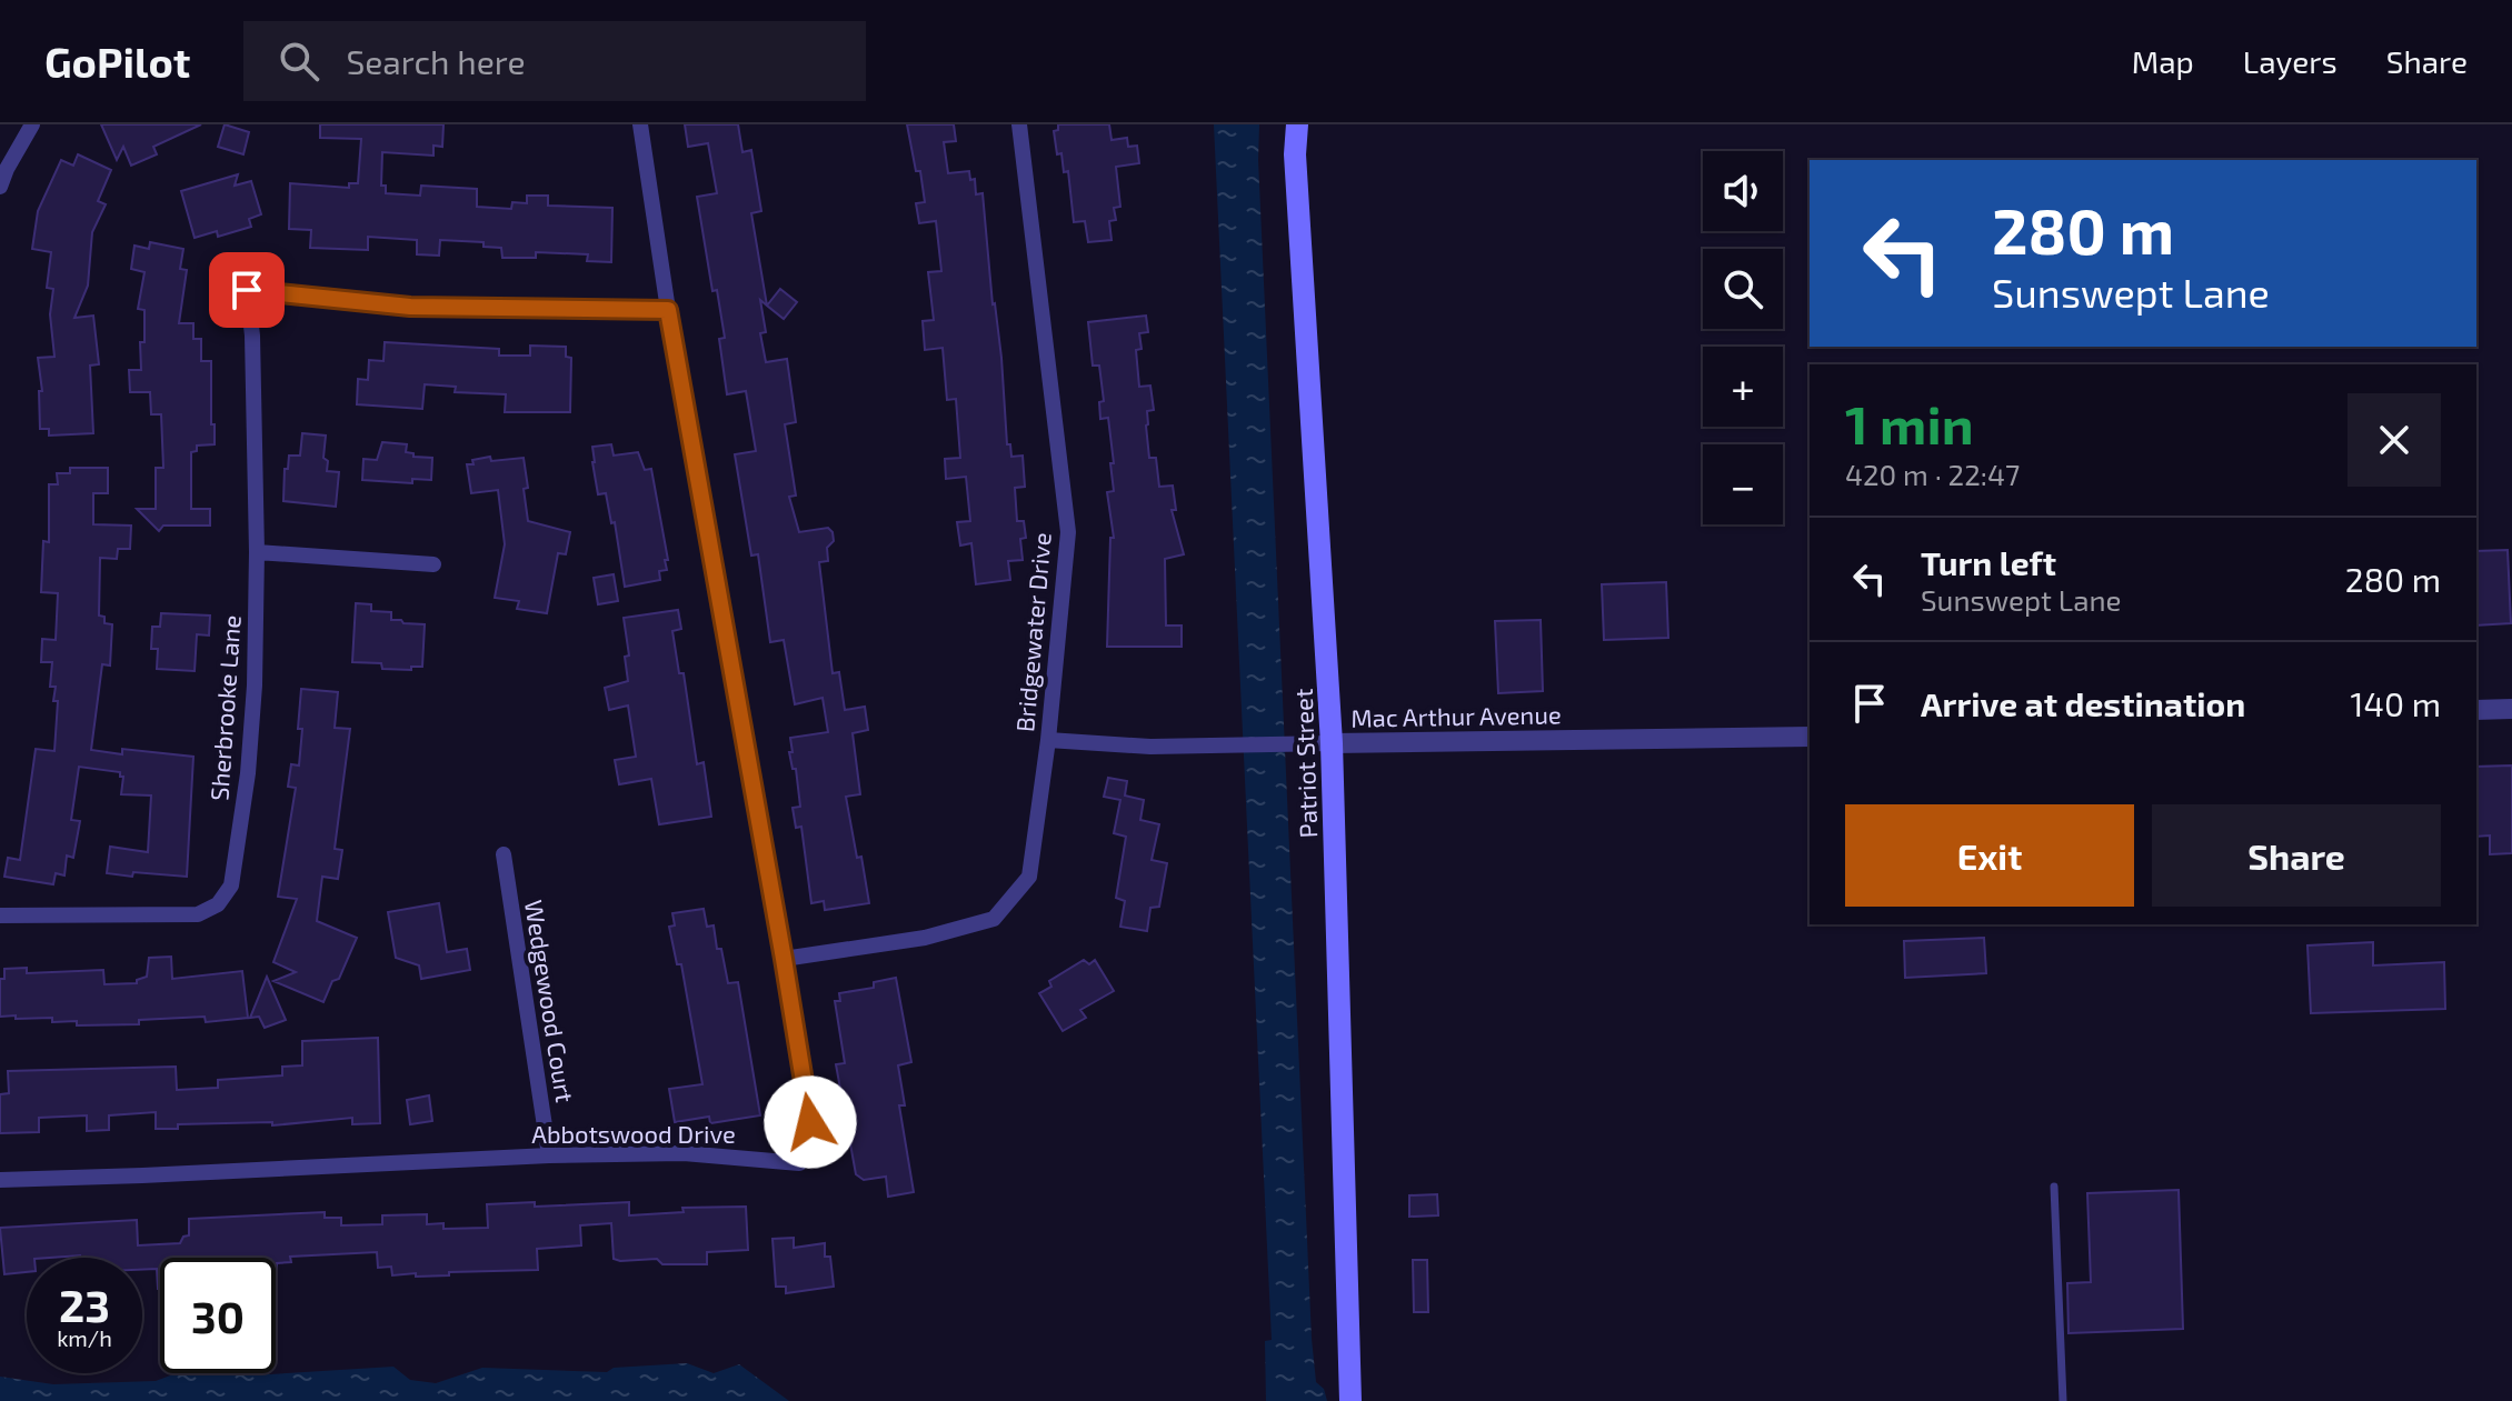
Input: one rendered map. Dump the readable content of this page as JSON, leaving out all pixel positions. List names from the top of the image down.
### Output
{
  "streets": {
    "main road": ["Patriot Street"],
    "street": [
      "Bridgewater Drive",
      "Sherbrooke Lane",
      "Mac Arthur Avenue",
      "Wedgewood Court",
      "Abbotswood Drive"
    ]
  },
  "crossings": [
    ["Bridgewater Drive", "Mac Arthur Avenue"],
    ["Bridgewater Drive", "Abbotswood Drive"],
    ["Sherbrooke Lane", "Abbotswood Drive"],
    ["Mac Arthur Avenue", "Patriot Street"],
    ["Wedgewood Court", "Abbotswood Drive"]
  ],
  "page": {
    "header": "GoPilot",
    "search": "Search here",
    "nav": ["Map", "Layers", "Share"],
    "map_buttons": ["+", "−"],
    "turn": ["280 m", "Sunswept Lane"],
    "heading": ["1 min", "420 m · 22:47"],
    "list": [
      {
        "name": "Turn left",
        "note": "Sunswept Lane",
        "value": "280 m"
      },
      {
        "name": "Arrive at destination",
        "value": "140 m"
      }
    ],
    "buttons": ["Exit", "Share"],
    "speed": "23 km/h",
    "limit": "30"
  }
}
